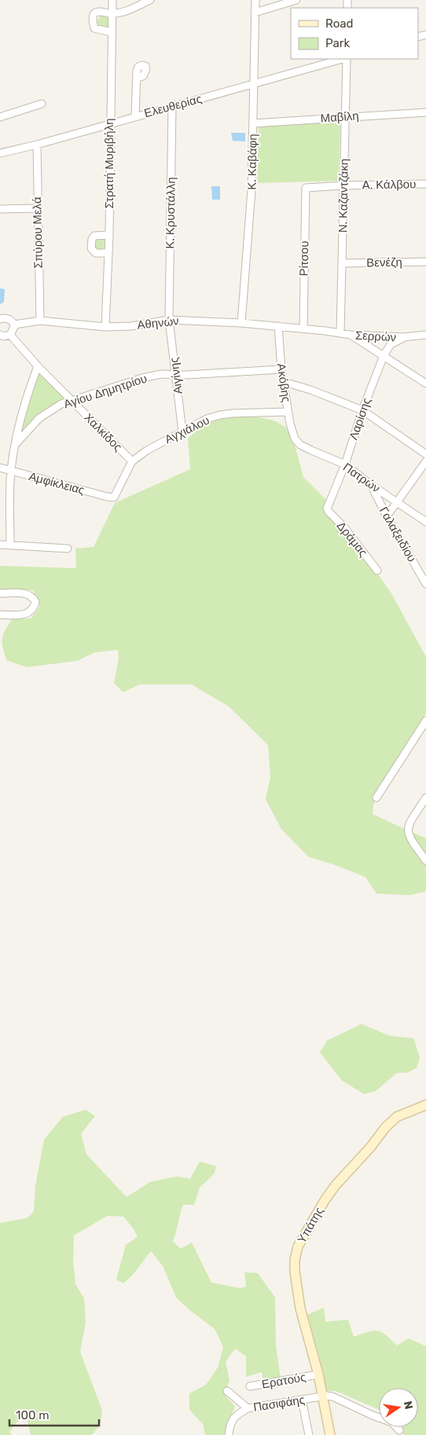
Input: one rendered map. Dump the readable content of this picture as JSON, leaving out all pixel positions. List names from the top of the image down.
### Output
{
  "streets": {
    "street": [
      "Ελευθερίας",
      "Μαβίλη",
      "Κ. Καβάφη",
      "Στρατή Μυριβήλη",
      "A. Κάλβου",
      "Ν. Καζαντζάκη",
      "Κ. Κρυστάλλη",
      "Σπύρου Μελά",
      "Ρίτσου",
      "Βενέζη",
      "Αθηνών",
      "Σερρών",
      "Αιγίνης",
      "Ακόβης",
      "Αγίου Δημητρίου",
      "Λαρίσης",
      "Αγχιάλου",
      "Χαλκίδος",
      "Πατρών",
      "Αμφίκλειας",
      "Γαλαξειδίου",
      "Δράμας",
      "Υπάτης",
      "Ερατούς",
      "Πασιφάης"
    ]
  },
  "crossings": [
    ["Ελευθερίας", "Κ. Καβάφη"],
    ["Ελευθερίας", "Στρατή Μυριβήλη"],
    ["Ελευθερίας", "Κ. Κρυστάλλη"],
    ["Ελευθερίας", "Σπύρου Μελά"],
    ["Μαβίλη", "Κ. Καβάφη"],
    ["Μαβίλη", "Ν. Καζαντζάκη"],
    ["Κ. Καβάφη", "Αθηνών"],
    ["Στρατή Μυριβήλη", "Αθηνών"],
    ["A. Κάλβου", "Ν. Καζαντζάκη"],
    ["A. Κάλβου", "Ρίτσου"],
    ["Ν. Καζαντζάκη", "Βενέζη"],
    ["Ν. Καζαντζάκη", "Σερρών"],
    ["Κ. Κρυστάλλη", "Αθηνών"],
    ["Κ. Κρυστάλλη", "Αιγίνης"],
    ["Σπύρου Μελά", "Αθηνών"],
    ["Ρίτσου", "Αθηνών"],
    ["Αθηνών", "Σερρών"],
    ["Αθηνών", "Αιγίνης"],
    ["Αθηνών", "Ακόβης"],
    ["Σερρών", "Λαρίσης"],
    ["Αιγίνης", "Αγίου Δημητρίου"],
    ["Αιγίνης", "Αγχιάλου"],
    ["Ακόβης", "Αγίου Δημητρίου"],
    ["Ακόβης", "Αγχιάλου"],
    ["Ακόβης", "Πατρών"],
    ["Αγίου Δημητρίου", "Χαλκίδος"],
    ["Λαρίσης", "Πατρών"],
    ["Λαρίσης", "Δράμας"],
    ["Αγχιάλου", "Χαλκίδος"],
    ["Αγχιάλου", "Αμφίκλειας"],
    ["Πατρών", "Γαλαξειδίου"],
    ["Υπάτης", "Ερατούς"],
    ["Υπάτης", "Πασιφάης"]
  ],
  "legend": ["Road", "Park"],
  "scale_bar": "100 m",
  "north": "right"
}
